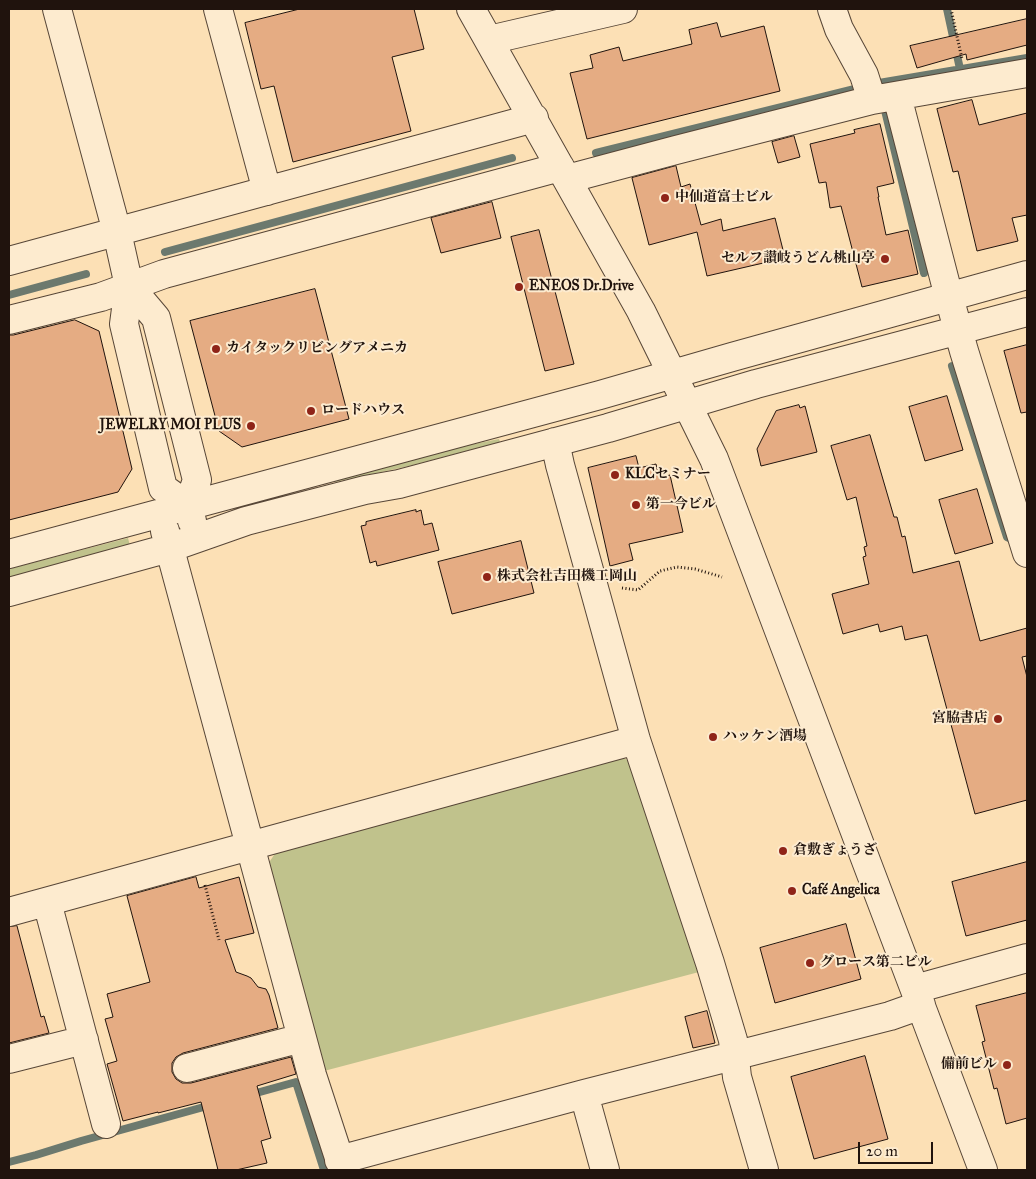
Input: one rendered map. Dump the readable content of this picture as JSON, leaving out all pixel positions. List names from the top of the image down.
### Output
{
  "places": [
    "中仙道富士ビル",
    "セルフ讃岐うどん桃山亭",
    "ENEOS Dr.Drive",
    "カイタックリビングアメニカ",
    "ロードハウス",
    "JEWELRY MOI PLUS",
    "KLCセミナー",
    "第一今ビル",
    "株式会社吉田機工岡山",
    "宮脇書店",
    "ハッケン酒場",
    "倉敷ぎょうざ",
    "Café Angelica",
    "グロース第二ビル",
    "備前ビル"
  ],
  "scale_bar": "20 m"
}
